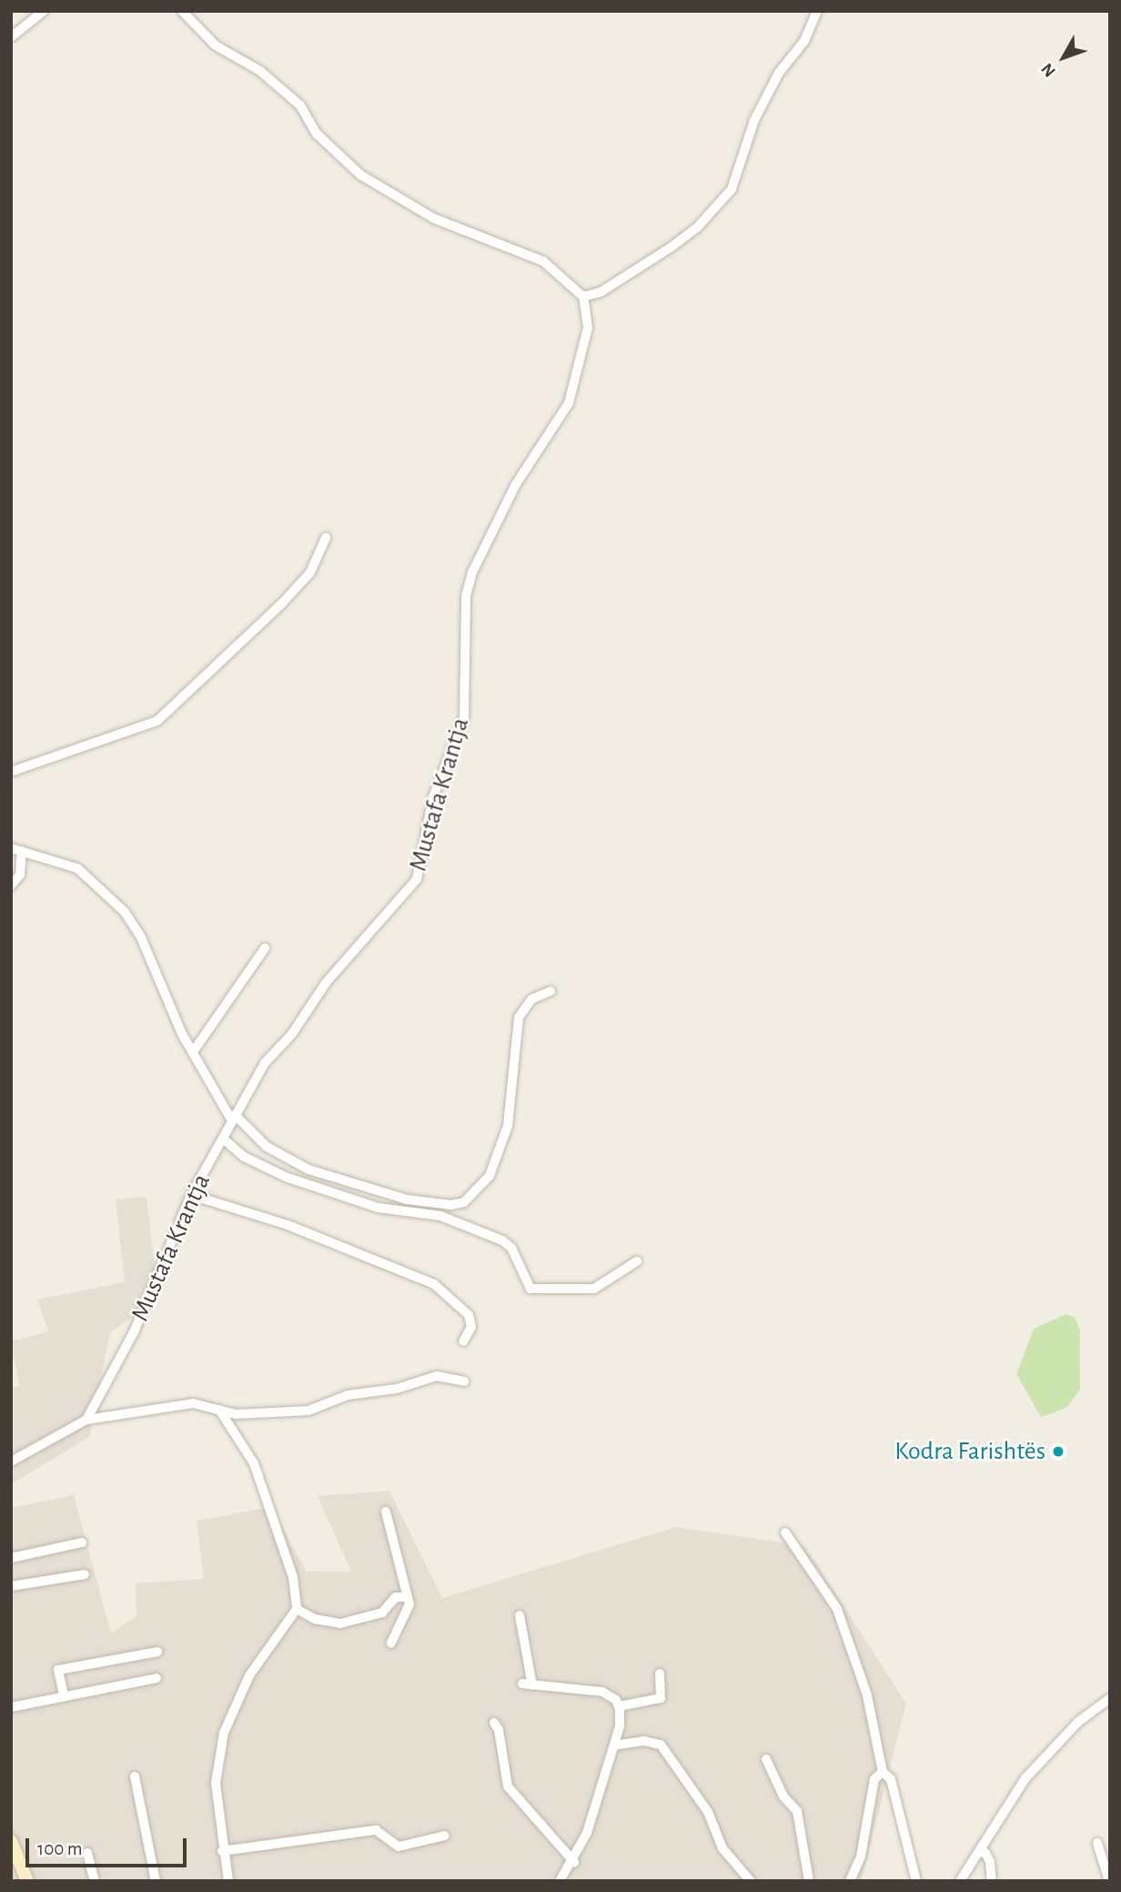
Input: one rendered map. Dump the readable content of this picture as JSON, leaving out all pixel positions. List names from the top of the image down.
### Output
{
  "streets": {
    "street": ["Mustafa Krantja"]
  },
  "places": ["Kodra Farishtës"],
  "scale_bar": "100 m",
  "north": "bottom left"
}
